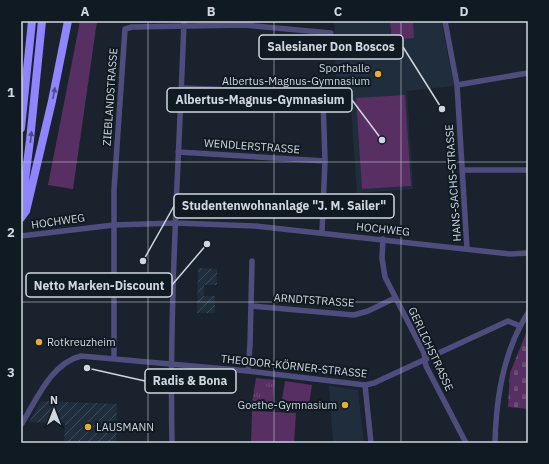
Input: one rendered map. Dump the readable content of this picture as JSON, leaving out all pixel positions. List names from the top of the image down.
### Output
{
  "streets": {
    "street": [
      "ZIEBLANDSTRASSE",
      "WENDLERSTRASSE",
      "HANS-SACHS-STRASSE",
      "HOCHWEG",
      "ARNDTSTRASSE",
      "GERLICHSTRASSE",
      "THEODOR-KÖRNER-STRASSE"
    ]
  },
  "crossings": [
    ["ZIEBLANDSTRASSE", "HOCHWEG"],
    ["HANS-SACHS-STRASSE", "HOCHWEG"],
    ["HOCHWEG", "GERLICHSTRASSE"],
    ["ARNDTSTRASSE", "GERLICHSTRASSE"],
    ["GERLICHSTRASSE", "THEODOR-KÖRNER-STRASSE"]
  ],
  "places": [
    "Sporthalle Albertus-Magnus-Gymnasium",
    "Salesianer Don Boscos",
    "Albertus-Magnus-Gymnasium",
    "Netto Marken-Discount",
    "Studentenwohnanlage \"J. M. Sailer\"",
    "Rotkreuzheim",
    "Radis & Bona",
    "Goethe-Gymnasium",
    "LAUSMANN"
  ],
  "north": "top",
  "grid": {
    "columns": [
      "A",
      "B",
      "C",
      "D"
    ],
    "rows": ["1", "2", "3"]
  }
}
